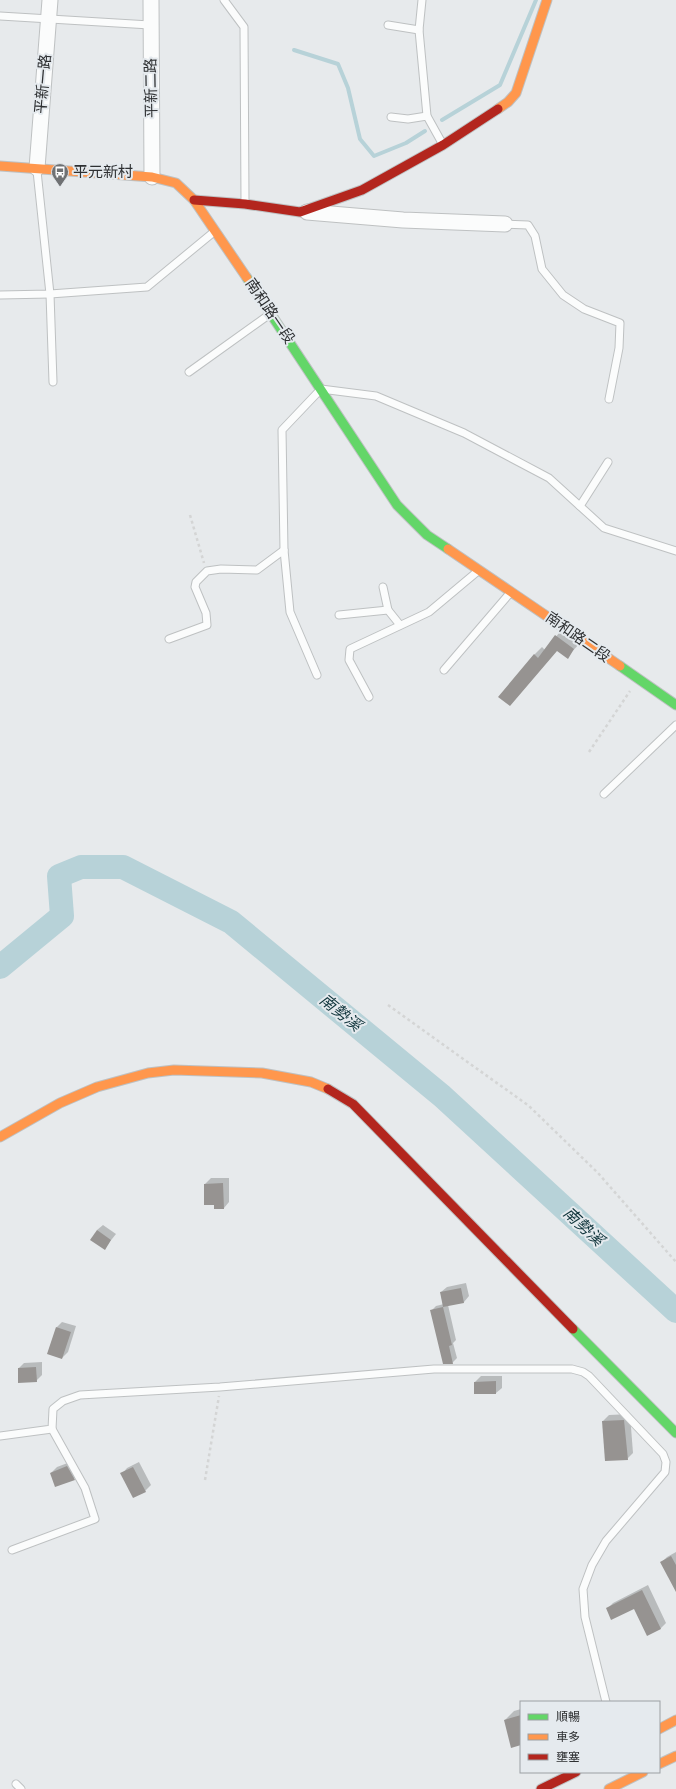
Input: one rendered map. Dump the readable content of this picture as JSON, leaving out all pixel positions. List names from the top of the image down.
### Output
{
  "streets": {
    "street": [
      "平新一路",
      "平新二路",
      "南和路一段",
      "南和路二段"
    ]
  },
  "crossings": [
    ["平新一路", "南和路一段"],
    ["平新二路", "南和路一段"],
    ["南和路一段", "南和路二段"]
  ],
  "water": ["南勢溪"],
  "places": {
    "bus stop": ["平元新村"]
  },
  "legend": ["順暢", "車多", "壅塞"]
}
